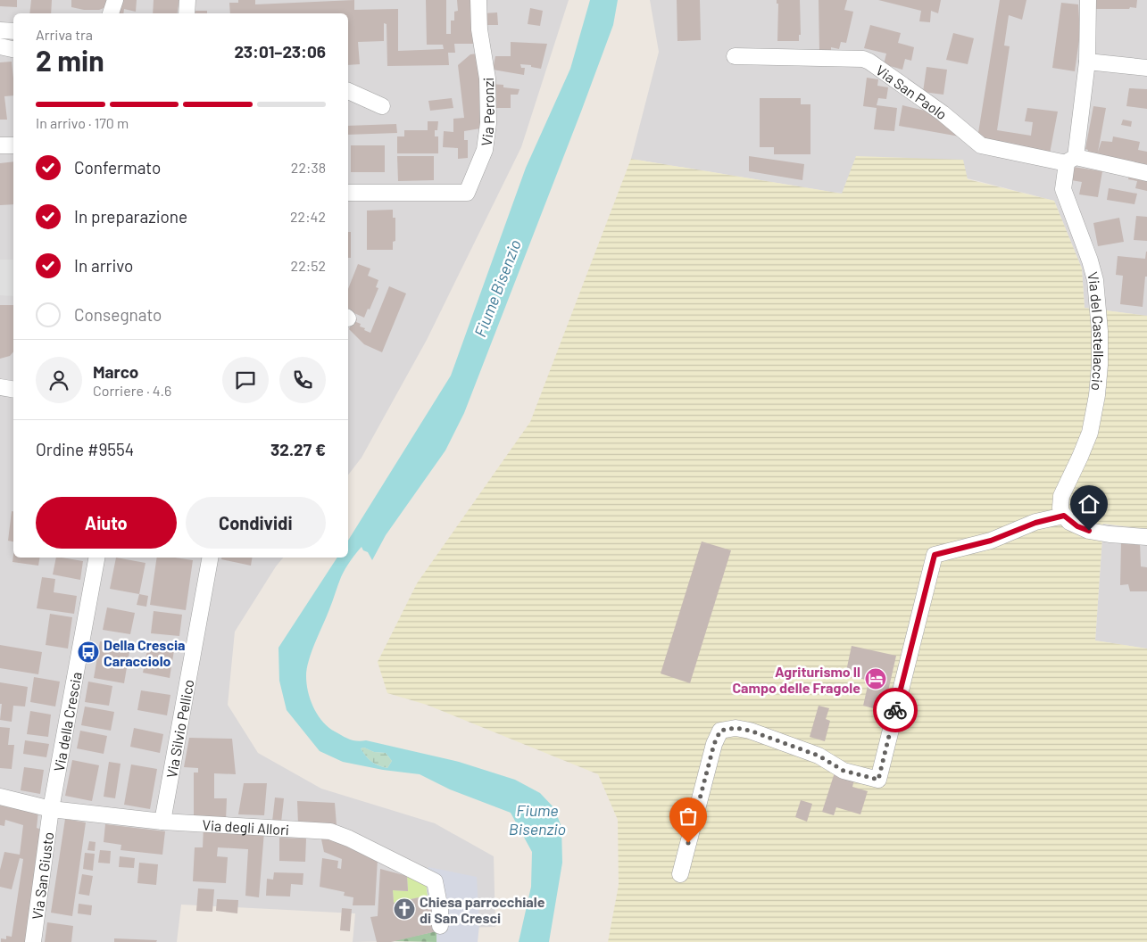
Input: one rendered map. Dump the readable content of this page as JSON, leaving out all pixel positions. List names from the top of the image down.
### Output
{
  "streets": {
    "street": [
      "Via San Paolo",
      "Via Peronzi",
      "Via del Castellaccio",
      "Via della Crescia",
      "Via Silvio Pellico",
      "Via degli Allori",
      "Via San Giusto"
    ]
  },
  "crossings": [
    ["Via San Paolo", "Via del Castellaccio"],
    ["Via della Crescia", "Via degli Allori"],
    ["Via della Crescia", "Via San Giusto"],
    ["Via Silvio Pellico", "Via degli Allori"],
    ["Via degli Allori", "Via San Giusto"]
  ],
  "water": ["Fiume Bisenzio"],
  "places": {
    "bus stop": ["Della Crescia Caracciolo"],
    "hotel": ["Agriturismo Il Campo delle Fragole"],
    "church": ["Chiesa parrocchiale di San Cresci"]
  },
  "page": {
    "heading": ["2 min", "Arriva tra", "23:01–23:06"],
    "panel": [
      "Marco",
      "Corriere · 4.6",
      "Ordine #9554",
      "32.27 €"
    ],
    "bar": "In arrivo · 170 m",
    "list": [
      ["Confermato", "22:38"],
      ["In preparazione", "22:42"],
      ["In arrivo", "22:52"],
      "Consegnato"
    ],
    "buttons": ["Aiuto", "Condividi"]
  }
}
